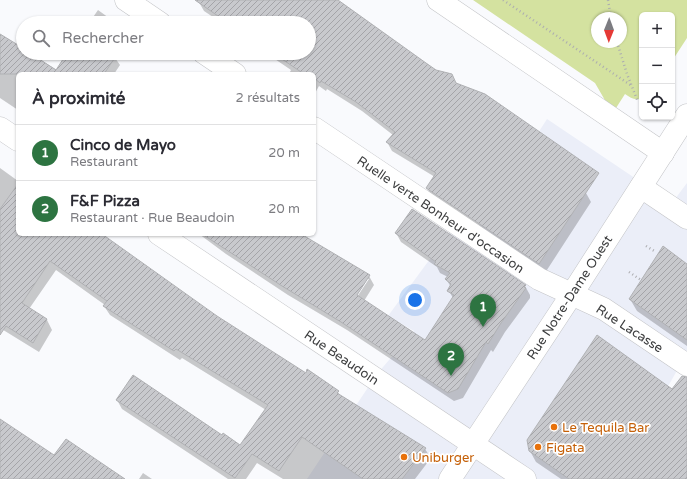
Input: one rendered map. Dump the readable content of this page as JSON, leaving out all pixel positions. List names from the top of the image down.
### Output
{
  "streets": {
    "street": [
      "Ruelle verte Bonheur d'occasion",
      "Rue Notre-Dame Ouest",
      "Rue Lacasse",
      "Rue Beaudoin"
    ]
  },
  "crossings": [
    ["Ruelle verte Bonheur d'occasion", "Rue Notre-Dame Ouest"],
    ["Ruelle verte Bonheur d'occasion", "Rue Lacasse"],
    ["Rue Notre-Dame Ouest", "Rue Lacasse"],
    ["Rue Notre-Dame Ouest", "Rue Beaudoin"]
  ],
  "places": ["Le Tequila Bar", "Figata", "Uniburger"],
  "north": "bottom",
  "page": {
    "map_buttons": ["+", "−"],
    "search": "Rechercher",
    "heading": ["À proximité", "2 résultats"],
    "list": [
      {
        "mark": "1",
        "name": "Cinco de Mayo",
        "note": "Restaurant",
        "value": "20 m"
      },
      {
        "mark": "2",
        "name": "F&F Pizza",
        "note": "Restaurant · Rue Beaudoin",
        "value": "20 m"
      }
    ],
    "pins": ["1", "2"]
  }
}
